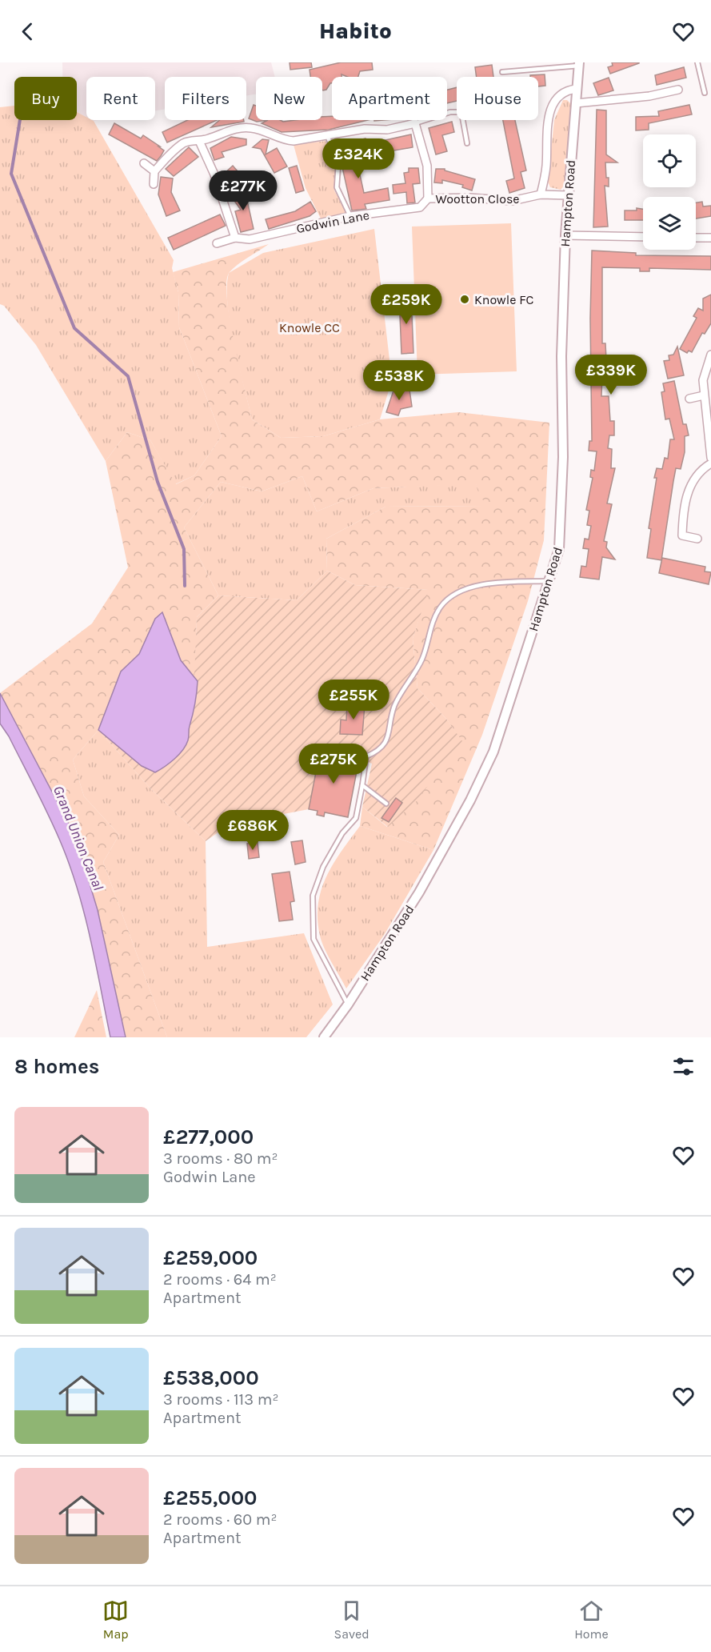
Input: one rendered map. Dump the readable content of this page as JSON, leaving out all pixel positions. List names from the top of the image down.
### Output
{
  "streets": {
    "street": ["Wootton Close", "Hampton Road", "Godwin Lane"]
  },
  "crossings": [
    ["Wootton Close", "Hampton Road"],
    ["Wootton Close", "Godwin Lane"]
  ],
  "water": ["Grand Union Canal"],
  "parks": ["Knowle CC"],
  "places": ["Knowle FC"],
  "page": {
    "header": "Habito",
    "chip": [
      "Buy",
      "Rent",
      "Filters",
      "New",
      "Apartment",
      "House"
    ],
    "price": [
      "£324K",
      "£277K",
      "£259K",
      "£339K",
      "£538K",
      "£255K",
      "£275K",
      "£686K"
    ],
    "heading": "8 homes",
    "list": [
      {
        "name": "£277,000",
        "note": "3 rooms · 80 m² · Godwin Lane"
      },
      {
        "name": "£259,000",
        "note": "2 rooms · 64 m² · Apartment"
      },
      {
        "name": "£538,000",
        "note": "3 rooms · 113 m² · Apartment"
      },
      {
        "name": "£255,000",
        "note": "2 rooms · 60 m² · Apartment"
      }
    ],
    "tabs": ["Map", "Saved", "Home"]
  }
}
